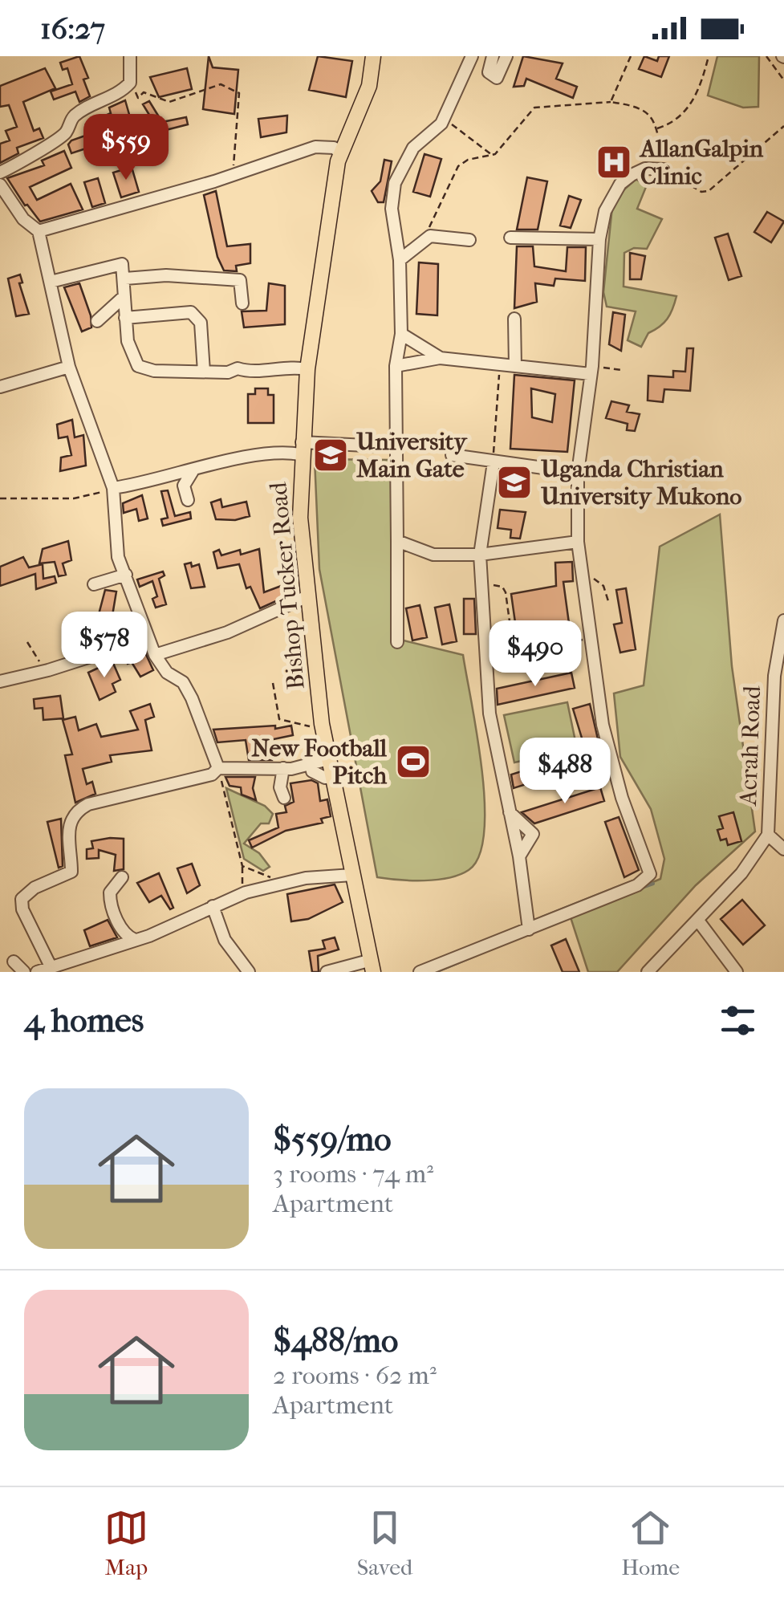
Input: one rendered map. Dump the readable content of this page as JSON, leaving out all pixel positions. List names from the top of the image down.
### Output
{
  "streets": {
    "main road": ["Bishop Tucker Road"],
    "street": ["Acrah Road"]
  },
  "places": {
    "hospital": ["AllanGalpin Clinic"],
    "school or university": ["University Main Gate", "Uganda Christian University Mukono"],
    "sports": ["New Football Pitch"]
  },
  "page": {
    "status": "16:27",
    "price": [
      "$559",
      "$578",
      "$490",
      "$488"
    ],
    "heading": "4 homes",
    "list": [
      {
        "name": "$559/mo",
        "note": "3 rooms · 74 m² · Apartment"
      },
      {
        "name": "$488/mo",
        "note": "2 rooms · 62 m² · Apartment"
      }
    ],
    "tabs": ["Map", "Saved", "Home"]
  }
}
